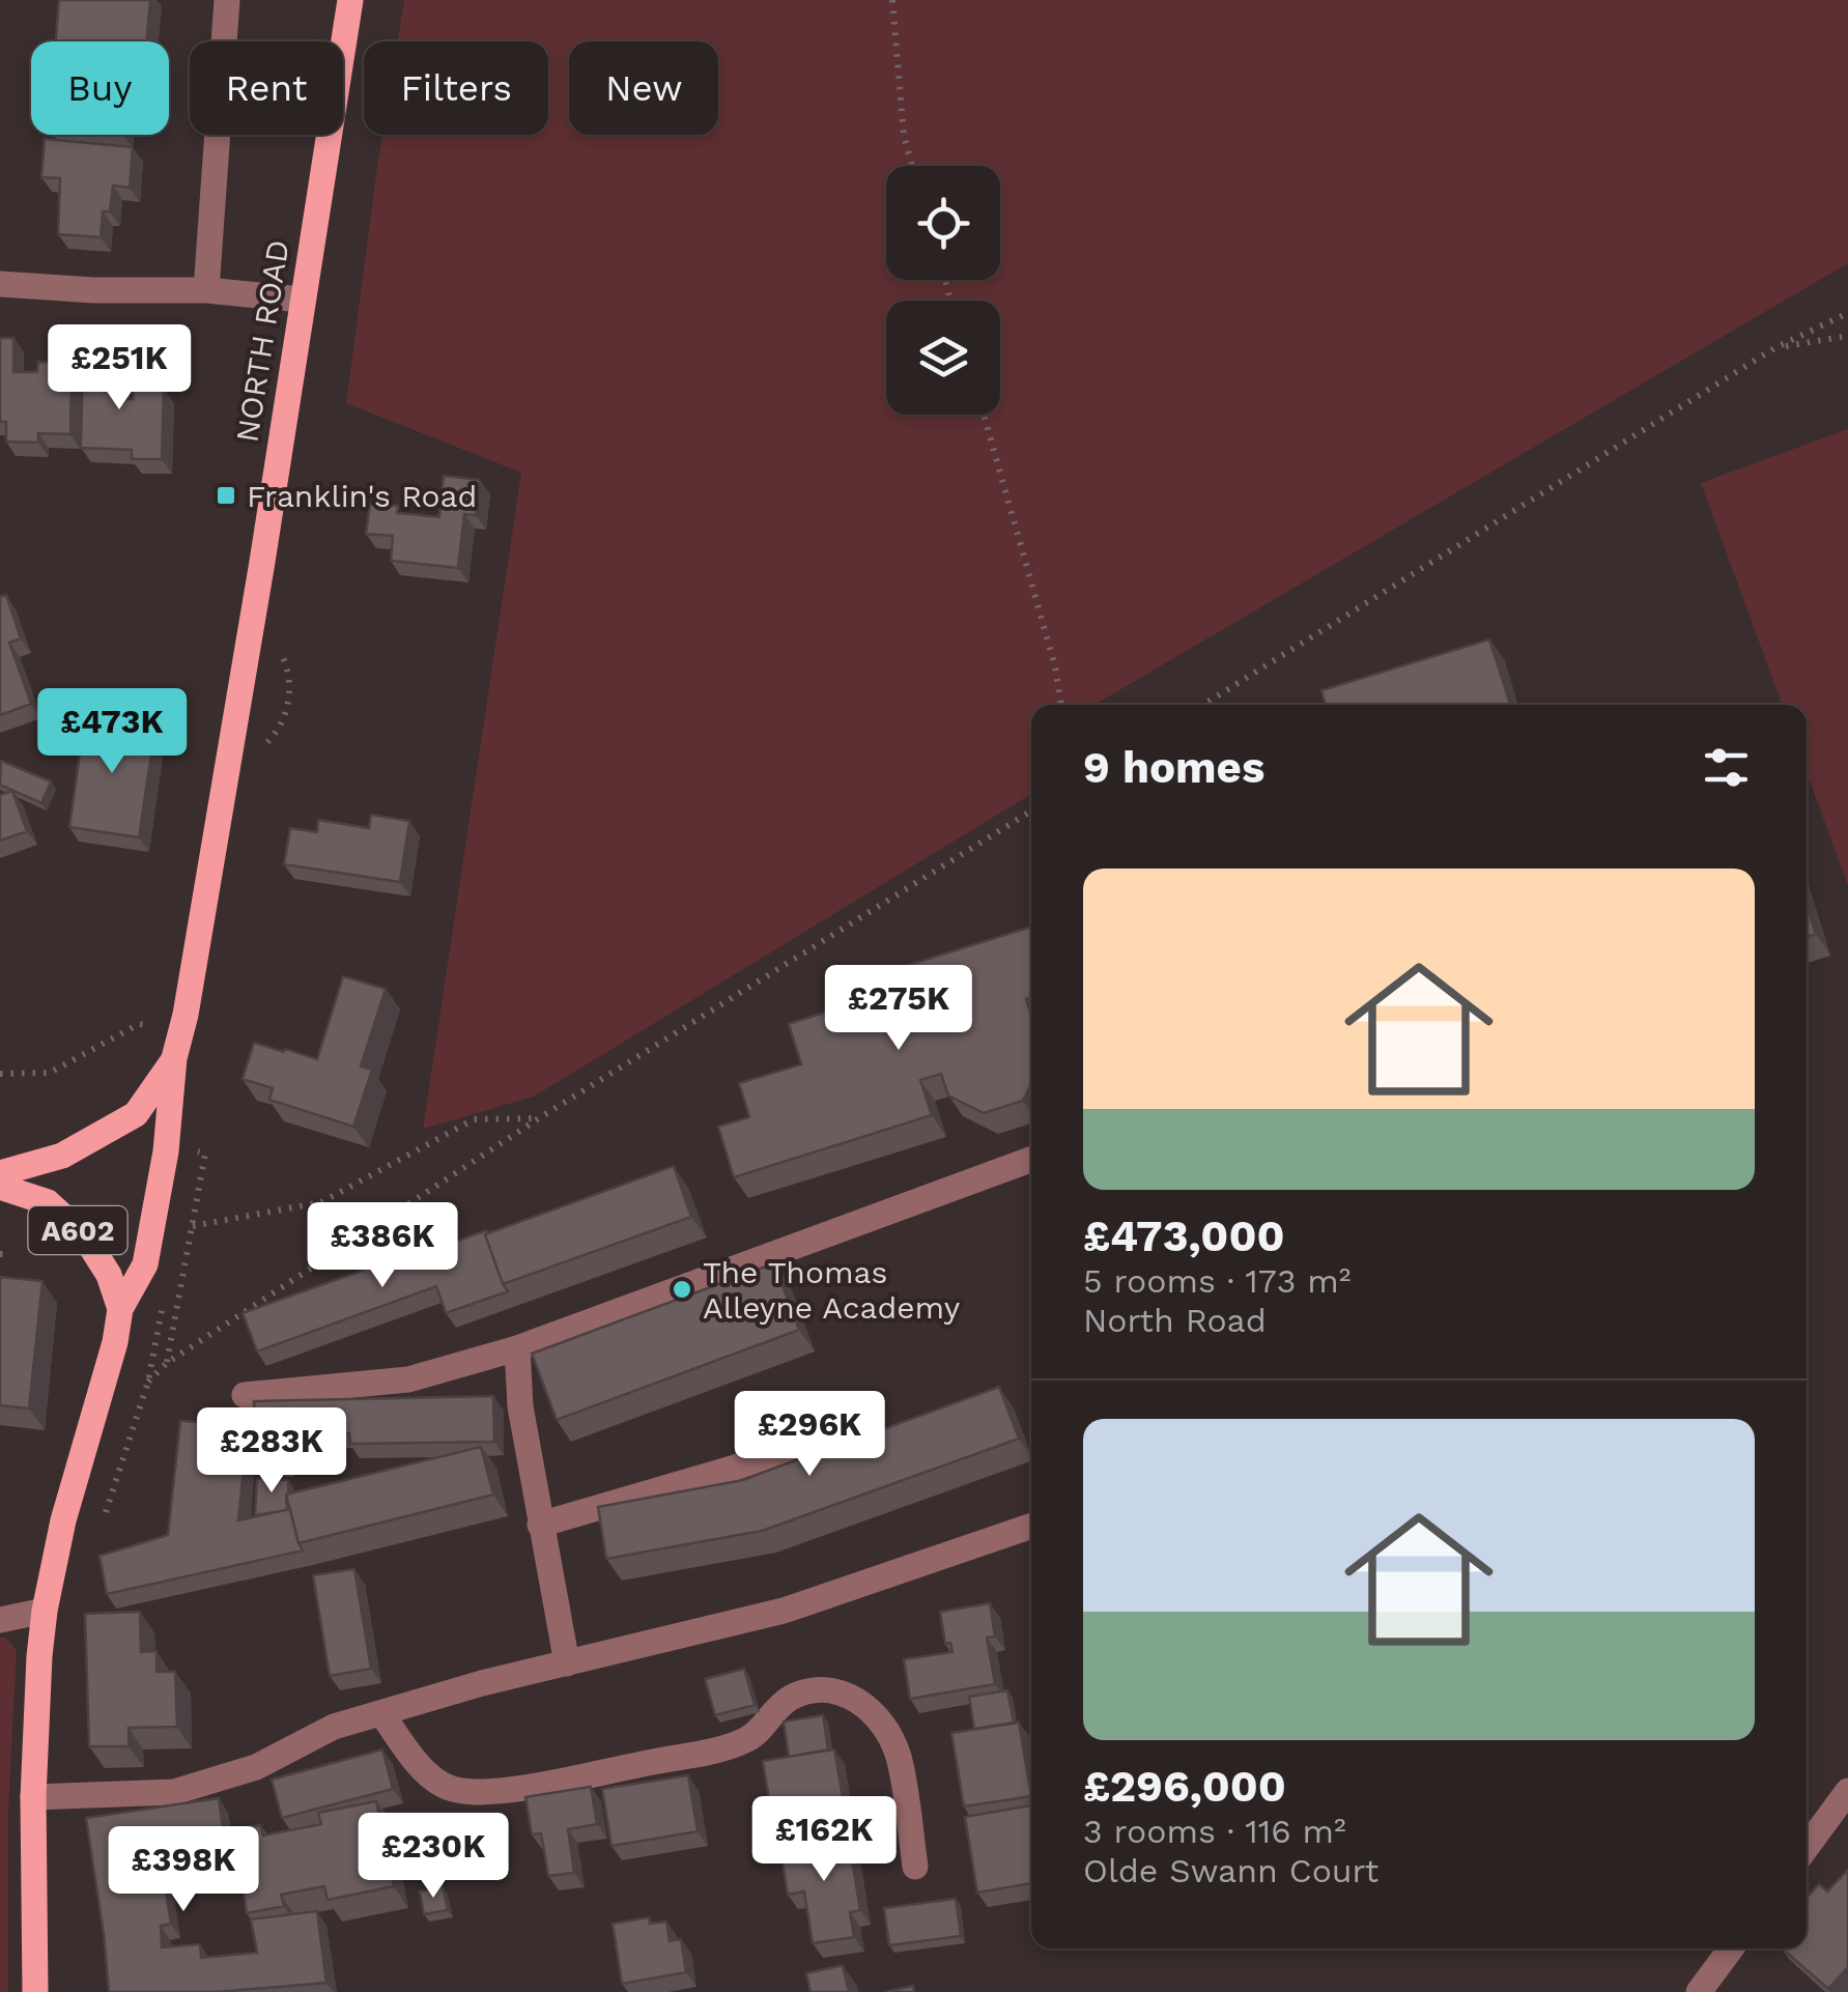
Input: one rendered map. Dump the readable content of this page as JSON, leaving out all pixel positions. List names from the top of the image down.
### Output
{
  "streets": {
    "main road": ["NORTH ROAD", "A602"]
  },
  "crossings": [
    ["NORTH ROAD", "A602"]
  ],
  "places": {
    "transit": ["Franklin's Road"],
    "other": ["The Thomas Alleyne Academy"]
  },
  "page": {
    "chip": [
      "Buy",
      "Rent",
      "Filters",
      "New"
    ],
    "price": [
      "£251K",
      "£473K",
      "£275K",
      "£386K",
      "£296K",
      "£283K",
      "£162K",
      "£230K",
      "£398K"
    ],
    "heading": "9 homes",
    "list": [
      {
        "name": "£473,000",
        "note": "5 rooms · 173 m² · North Road"
      },
      {
        "name": "£296,000",
        "note": "3 rooms · 116 m² · Olde Swann Court"
      }
    ]
  }
}
